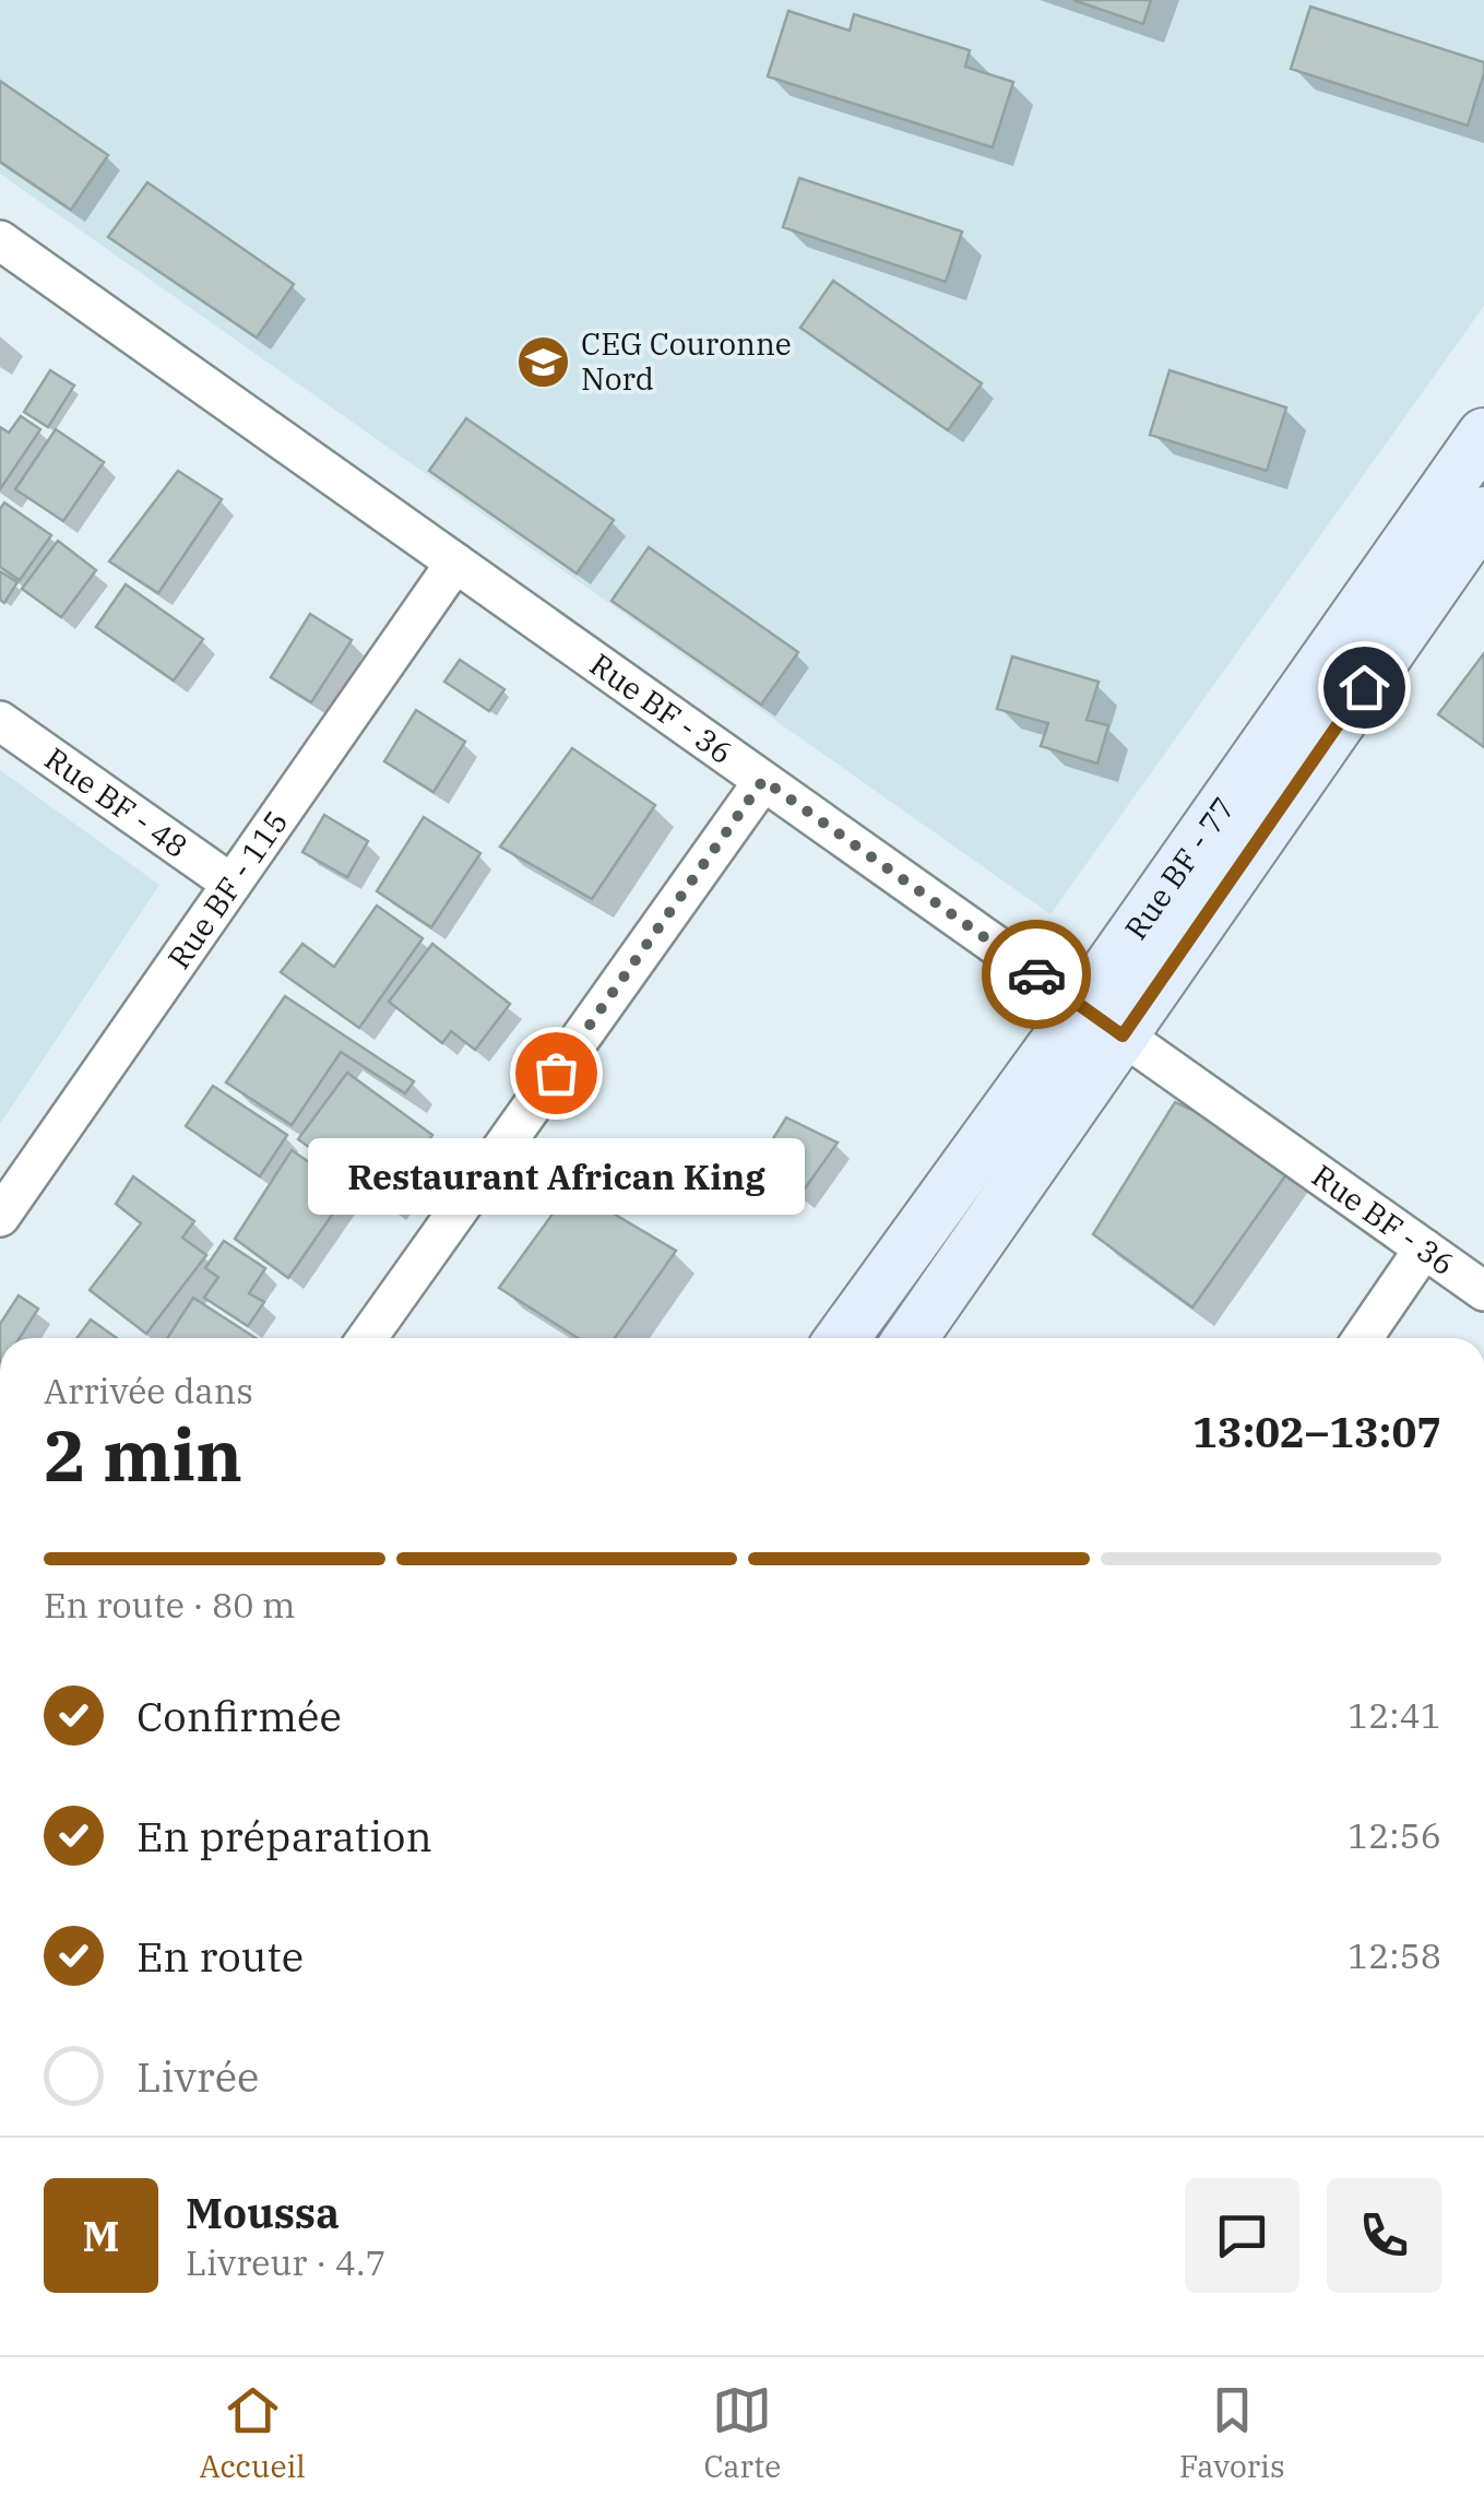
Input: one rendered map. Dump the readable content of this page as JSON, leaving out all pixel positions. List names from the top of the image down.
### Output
{
  "streets": {
    "main road": ["Rue BF - 77"],
    "street": ["Rue BF - 36", "Rue BF - 48", "Rue BF - 115"]
  },
  "crossings": [
    ["Rue BF - 36", "Rue BF - 77"],
    ["Rue BF - 36", "Rue BF - 115"],
    ["Rue BF - 48", "Rue BF - 115"]
  ],
  "places": {
    "school or university": ["CEG Couronne Nord"],
    "other": ["Restaurant African King"]
  },
  "page": {
    "bubble": "Restaurant African King",
    "heading": ["2 min", "Arrivée dans", "13:02–13:07"],
    "panel": ["Moussa", "Livreur · 4.7"],
    "bar": "En route · 80 m",
    "list": [
      ["Confirmée", "12:41"],
      ["En préparation", "12:56"],
      ["En route", "12:58"],
      "Livrée"
    ],
    "round": "M",
    "tabs": ["Accueil", "Carte", "Favoris"]
  }
}
